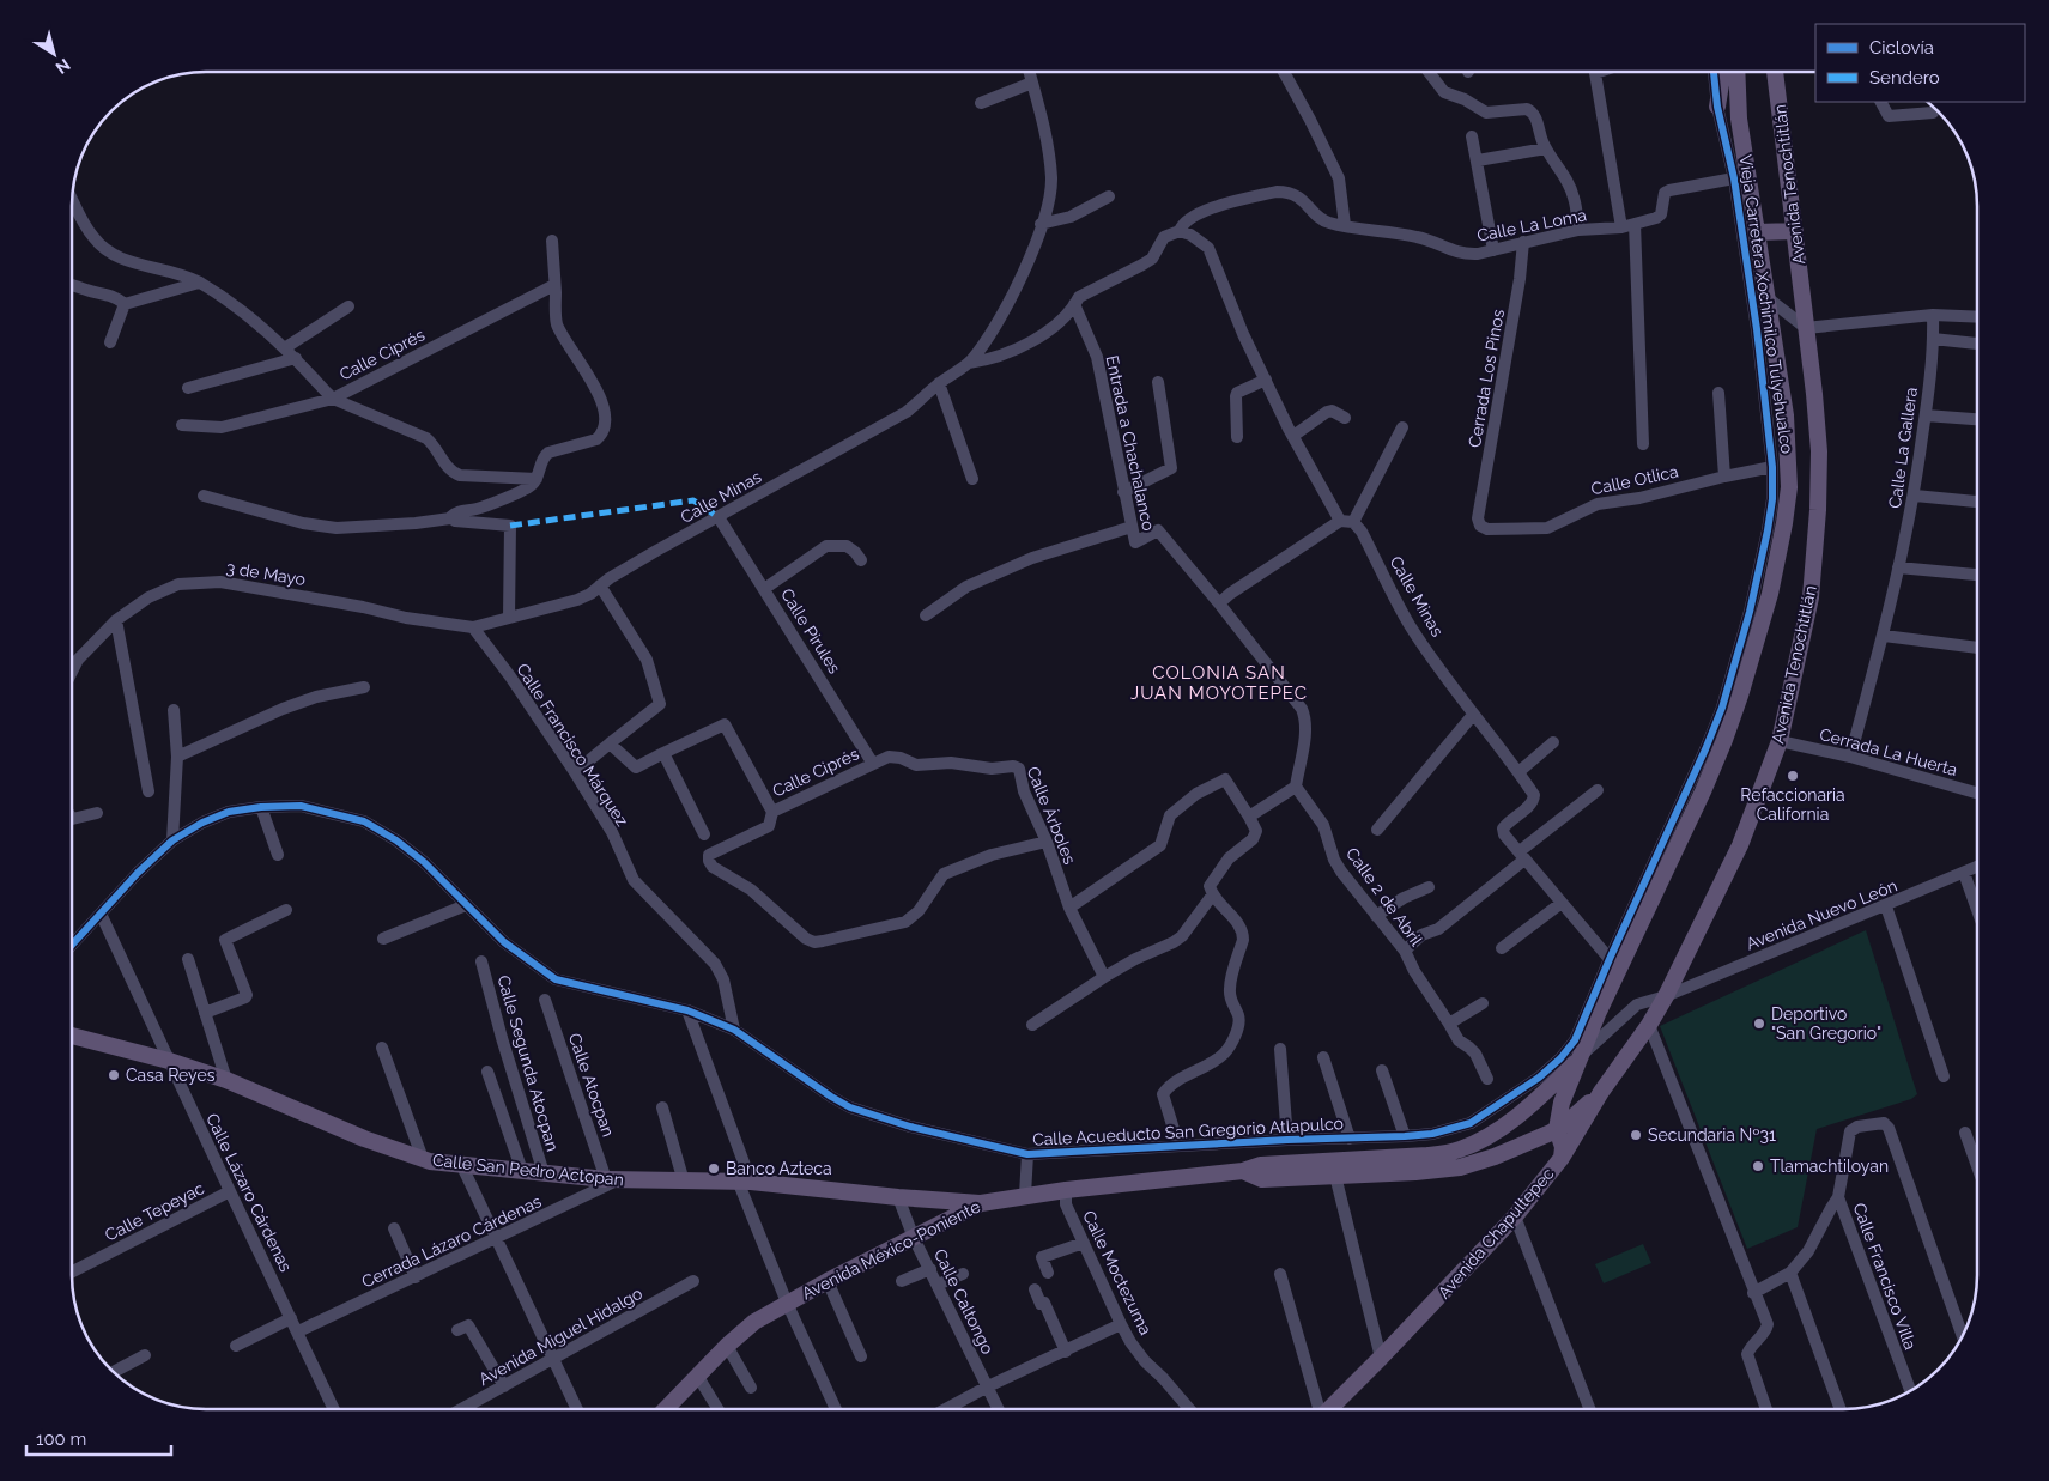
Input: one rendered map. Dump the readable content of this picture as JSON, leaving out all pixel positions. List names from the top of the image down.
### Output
{
  "streets": {
    "main road": [
      "Avenida Tenochtitlán",
      "Vieja Carretera Xochimilco Tulyehualco",
      "Calle San Pedro Actopan",
      "Avenida Chapultepec",
      "Avenida México-Poniente"
    ],
    "street": [
      "Calle La Loma",
      "Calle Ciprés",
      "Cerrada Los Pinos",
      "Entrada a Chachalanco",
      "Calle La Gallera",
      "Calle Otlica",
      "Calle Minas",
      "3 de Mayo",
      "Calle Pirules",
      "Calle Francisco Márquez",
      "Cerrada La Huerta",
      "Calle Árboles",
      "Calle 2 de Abril",
      "Avenida Nuevo León",
      "Calle Segunda Atocpan",
      "Calle Atocpan",
      "Calle Acueducto San Gregorio Atlapulco",
      "Calle Lázaro Cárdenas",
      "Calle Tepeyac",
      "Cerrada Lázaro Cárdenas",
      "Calle Moctezuma",
      "Calle Francisco Villa",
      "Calle Caltongo",
      "Avenida Miguel Hidalgo"
    ]
  },
  "crossings": [
    ["Avenida Tenochtitlán", "Cerrada La Huerta"],
    ["Avenida Tenochtitlán", "Avenida Nuevo León"],
    ["Avenida Tenochtitlán", "Avenida Chapultepec"],
    ["Calle La Loma", "Cerrada Los Pinos"],
    ["Calle La Loma", "Entrada a Chachalanco"],
    ["Calle La Loma", "Calle Minas"],
    ["Vieja Carretera Xochimilco Tulyehualco", "Avenida México-Poniente"],
    ["Calle Ciprés", "Calle Pirules"],
    ["Calle Ciprés", "Calle Árboles"],
    ["Cerrada Los Pinos", "Calle Otlica"],
    ["Calle La Gallera", "Cerrada La Huerta"],
    ["Calle Minas", "3 de Mayo"],
    ["Calle Minas", "Calle Pirules"],
    ["Calle Minas", "Calle Francisco Márquez"],
    ["3 de Mayo", "Calle Francisco Márquez"],
    ["Calle Pirules", "Calle Árboles"],
    ["Calle Francisco Márquez", "Calle Acueducto San Gregorio Atlapulco"],
    ["Avenida Nuevo León", "Calle Acueducto San Gregorio Atlapulco"],
    ["Avenida Nuevo León", "Avenida Chapultepec"],
    ["Avenida Nuevo León", "Avenida México-Poniente"],
    ["Calle Segunda Atocpan", "Calle San Pedro Actopan"],
    ["Calle Atocpan", "Calle San Pedro Actopan"],
    ["Calle Atocpan", "Cerrada Lázaro Cárdenas"],
    ["Calle Acueducto San Gregorio Atlapulco", "Calle Lázaro Cárdenas"],
    ["Calle Acueducto San Gregorio Atlapulco", "Avenida México-Poniente"],
    ["Calle San Pedro Actopan", "Calle Lázaro Cárdenas"],
    ["Calle San Pedro Actopan", "Cerrada Lázaro Cárdenas"],
    ["Calle San Pedro Actopan", "Avenida México-Poniente"],
    ["Calle San Pedro Actopan", "Calle Caltongo"],
    ["Calle Lázaro Cárdenas", "Calle Tepeyac"],
    ["Calle Lázaro Cárdenas", "Cerrada Lázaro Cárdenas"],
    ["Avenida México-Poniente", "Calle Moctezuma"],
    ["Avenida México-Poniente", "Calle Caltongo"]
  ],
  "districts": ["COLONIA SAN JUAN MOYOTEPEC"],
  "places": [
    "Refaccionaria California",
    "Deportivo \"San Gregorio\"",
    "Casa Reyes",
    "Secundaria Nº31",
    "Tlamachtiloyan",
    "Banco Azteca"
  ],
  "legend": ["Ciclovía", "Sendero"],
  "scale_bar": "100 m",
  "north": "bottom right"
}
